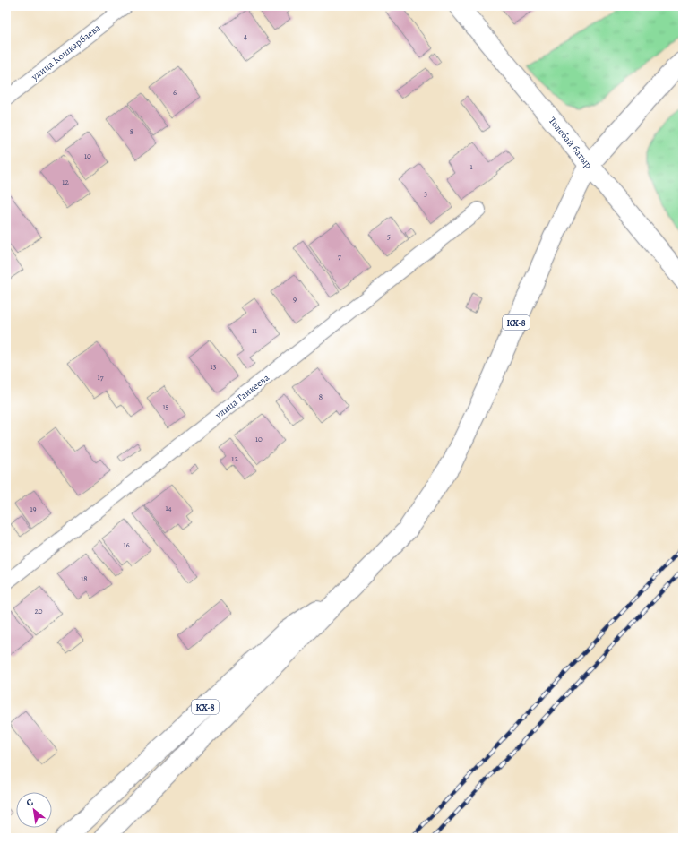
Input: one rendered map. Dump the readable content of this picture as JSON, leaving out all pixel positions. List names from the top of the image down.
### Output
{
  "streets": {
    "main road": ["Толебай батыр", "КХ-8"],
    "street": ["улица Кошкарбаева", "улица Танкеева"]
  },
  "crossings": [
    ["Толебай батыр", "КХ-8"]
  ],
  "house_numbers": [
    "4",
    "6",
    "8",
    "10",
    "1",
    "12",
    "3",
    "5",
    "7",
    "9",
    "11",
    "13",
    "17",
    "8",
    "15",
    "10",
    "12",
    "14",
    "19",
    "16",
    "18",
    "20"
  ],
  "north": "top left"
}
